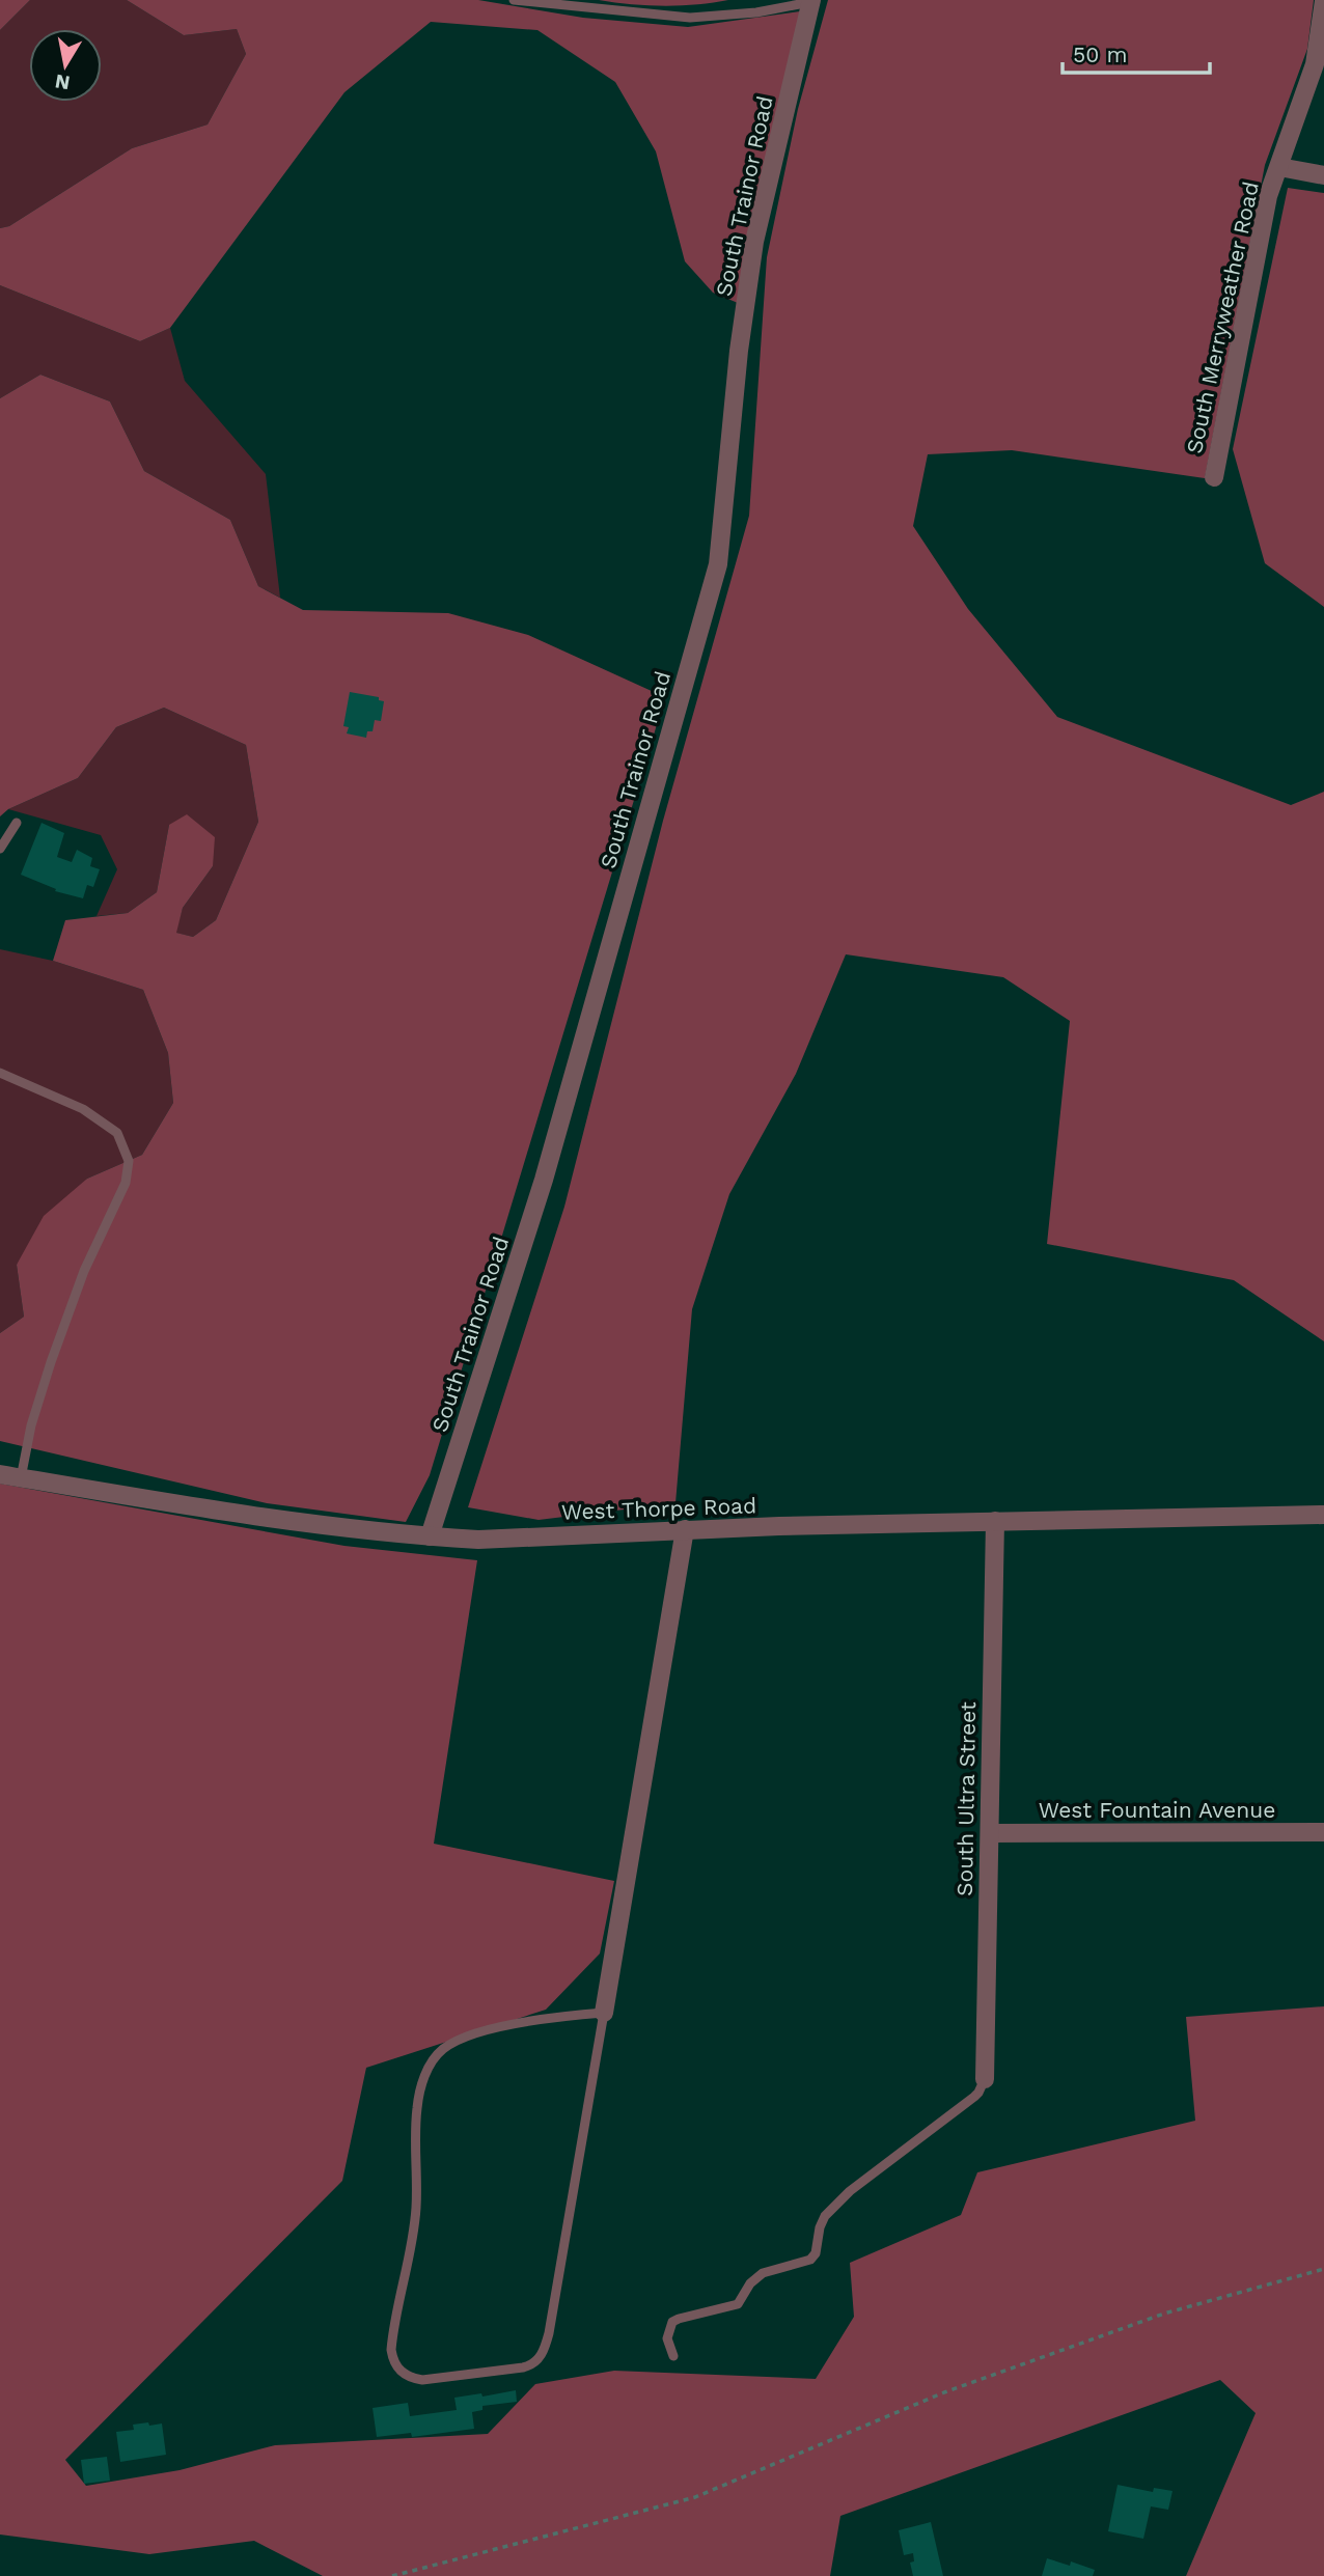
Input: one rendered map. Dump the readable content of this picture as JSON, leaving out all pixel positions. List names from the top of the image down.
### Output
{
  "streets": {
    "street": [
      "South Trainor Road",
      "South Merryweather Road",
      "West Thorpe Road",
      "South Ultra Street",
      "West Fountain Avenue"
    ]
  },
  "crossings": [
    ["South Trainor Road", "West Thorpe Road"],
    ["West Thorpe Road", "South Ultra Street"],
    ["South Ultra Street", "West Fountain Avenue"]
  ],
  "scale_bar": "50 m",
  "north": "bottom"
}
